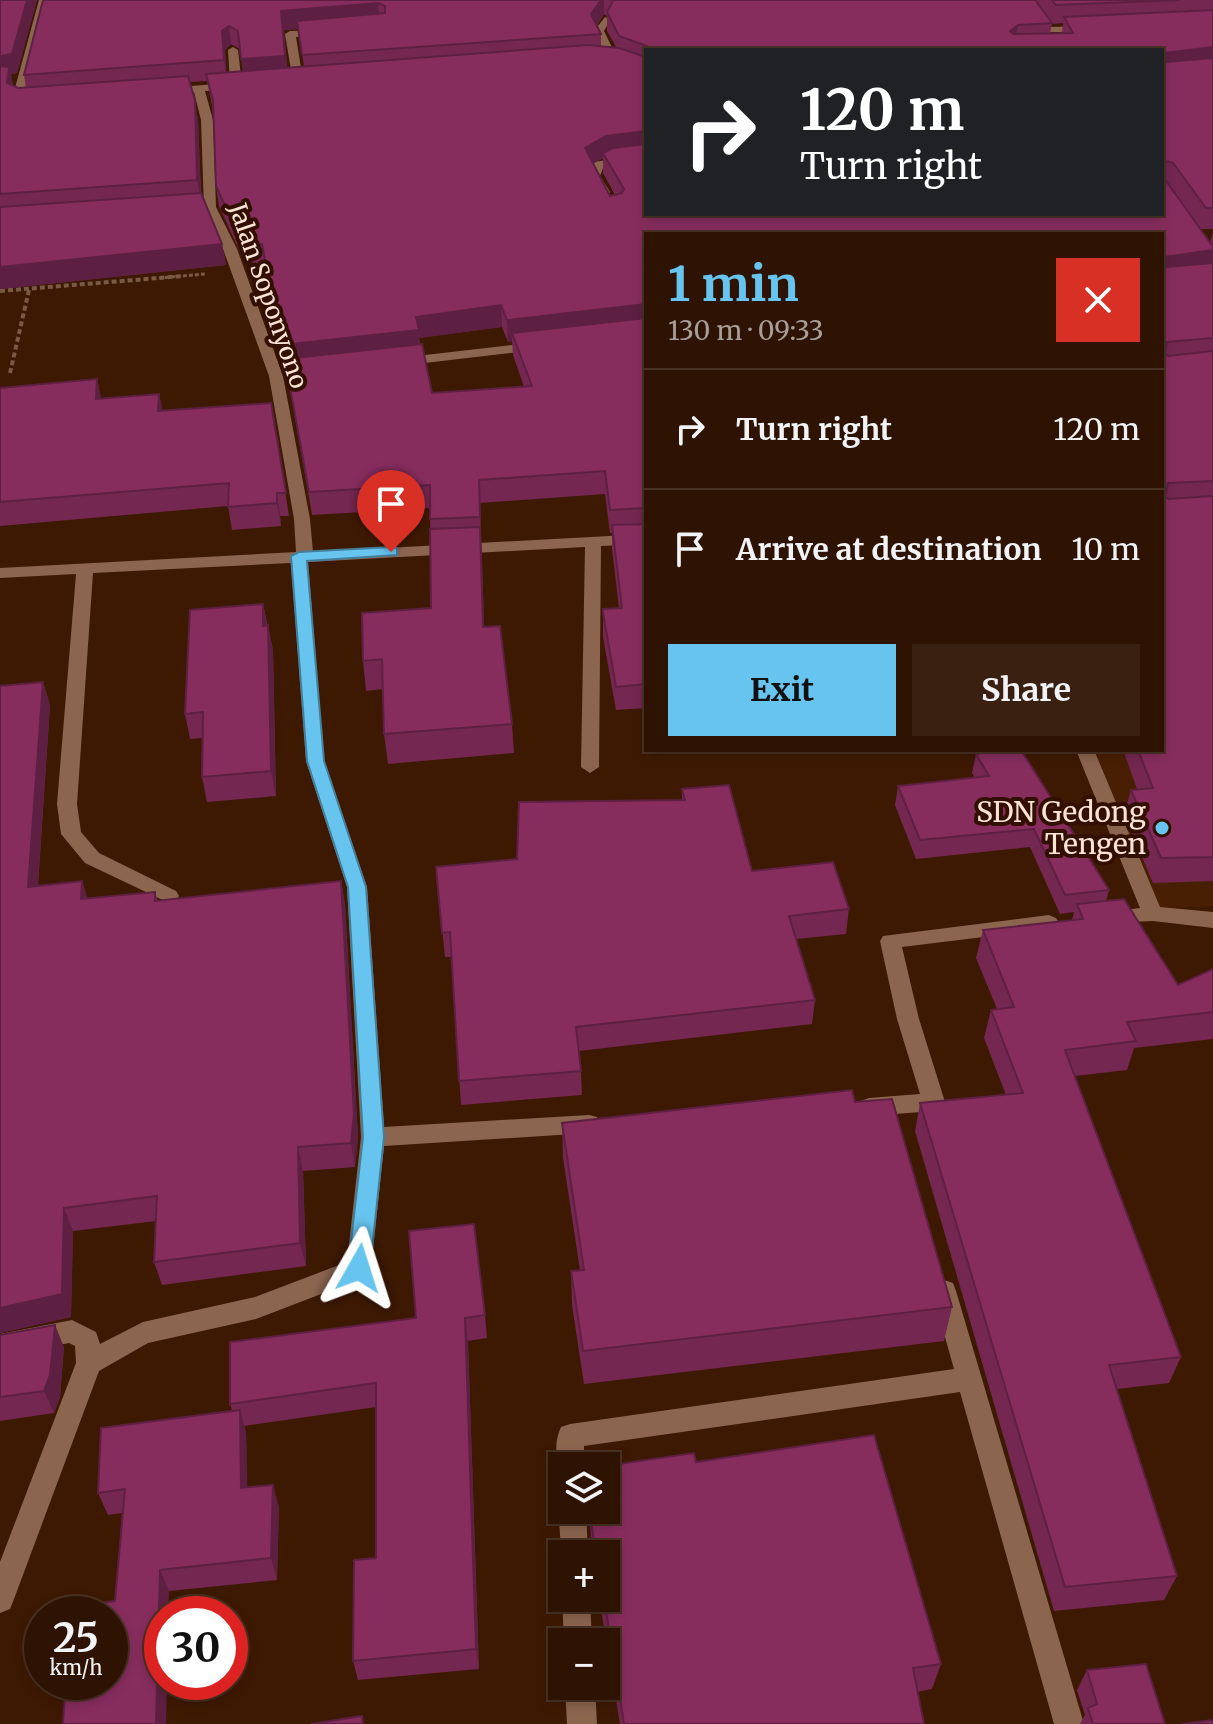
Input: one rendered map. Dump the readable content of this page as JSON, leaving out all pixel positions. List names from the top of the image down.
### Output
{
  "streets": {
    "street": ["Jalan Soponyono"]
  },
  "places": ["SDN Gedong Tengen"],
  "page": {
    "turn": ["120 m", "Turn right"],
    "heading": ["1 min", "130 m · 09:33"],
    "list": [
      {
        "name": "Turn right",
        "value": "120 m"
      },
      {
        "name": "Arrive at destination",
        "value": "10 m"
      }
    ],
    "buttons": ["Exit", "Share"],
    "map_buttons": ["+", "−"],
    "speed": "25 km/h",
    "limit": "30"
  }
}
